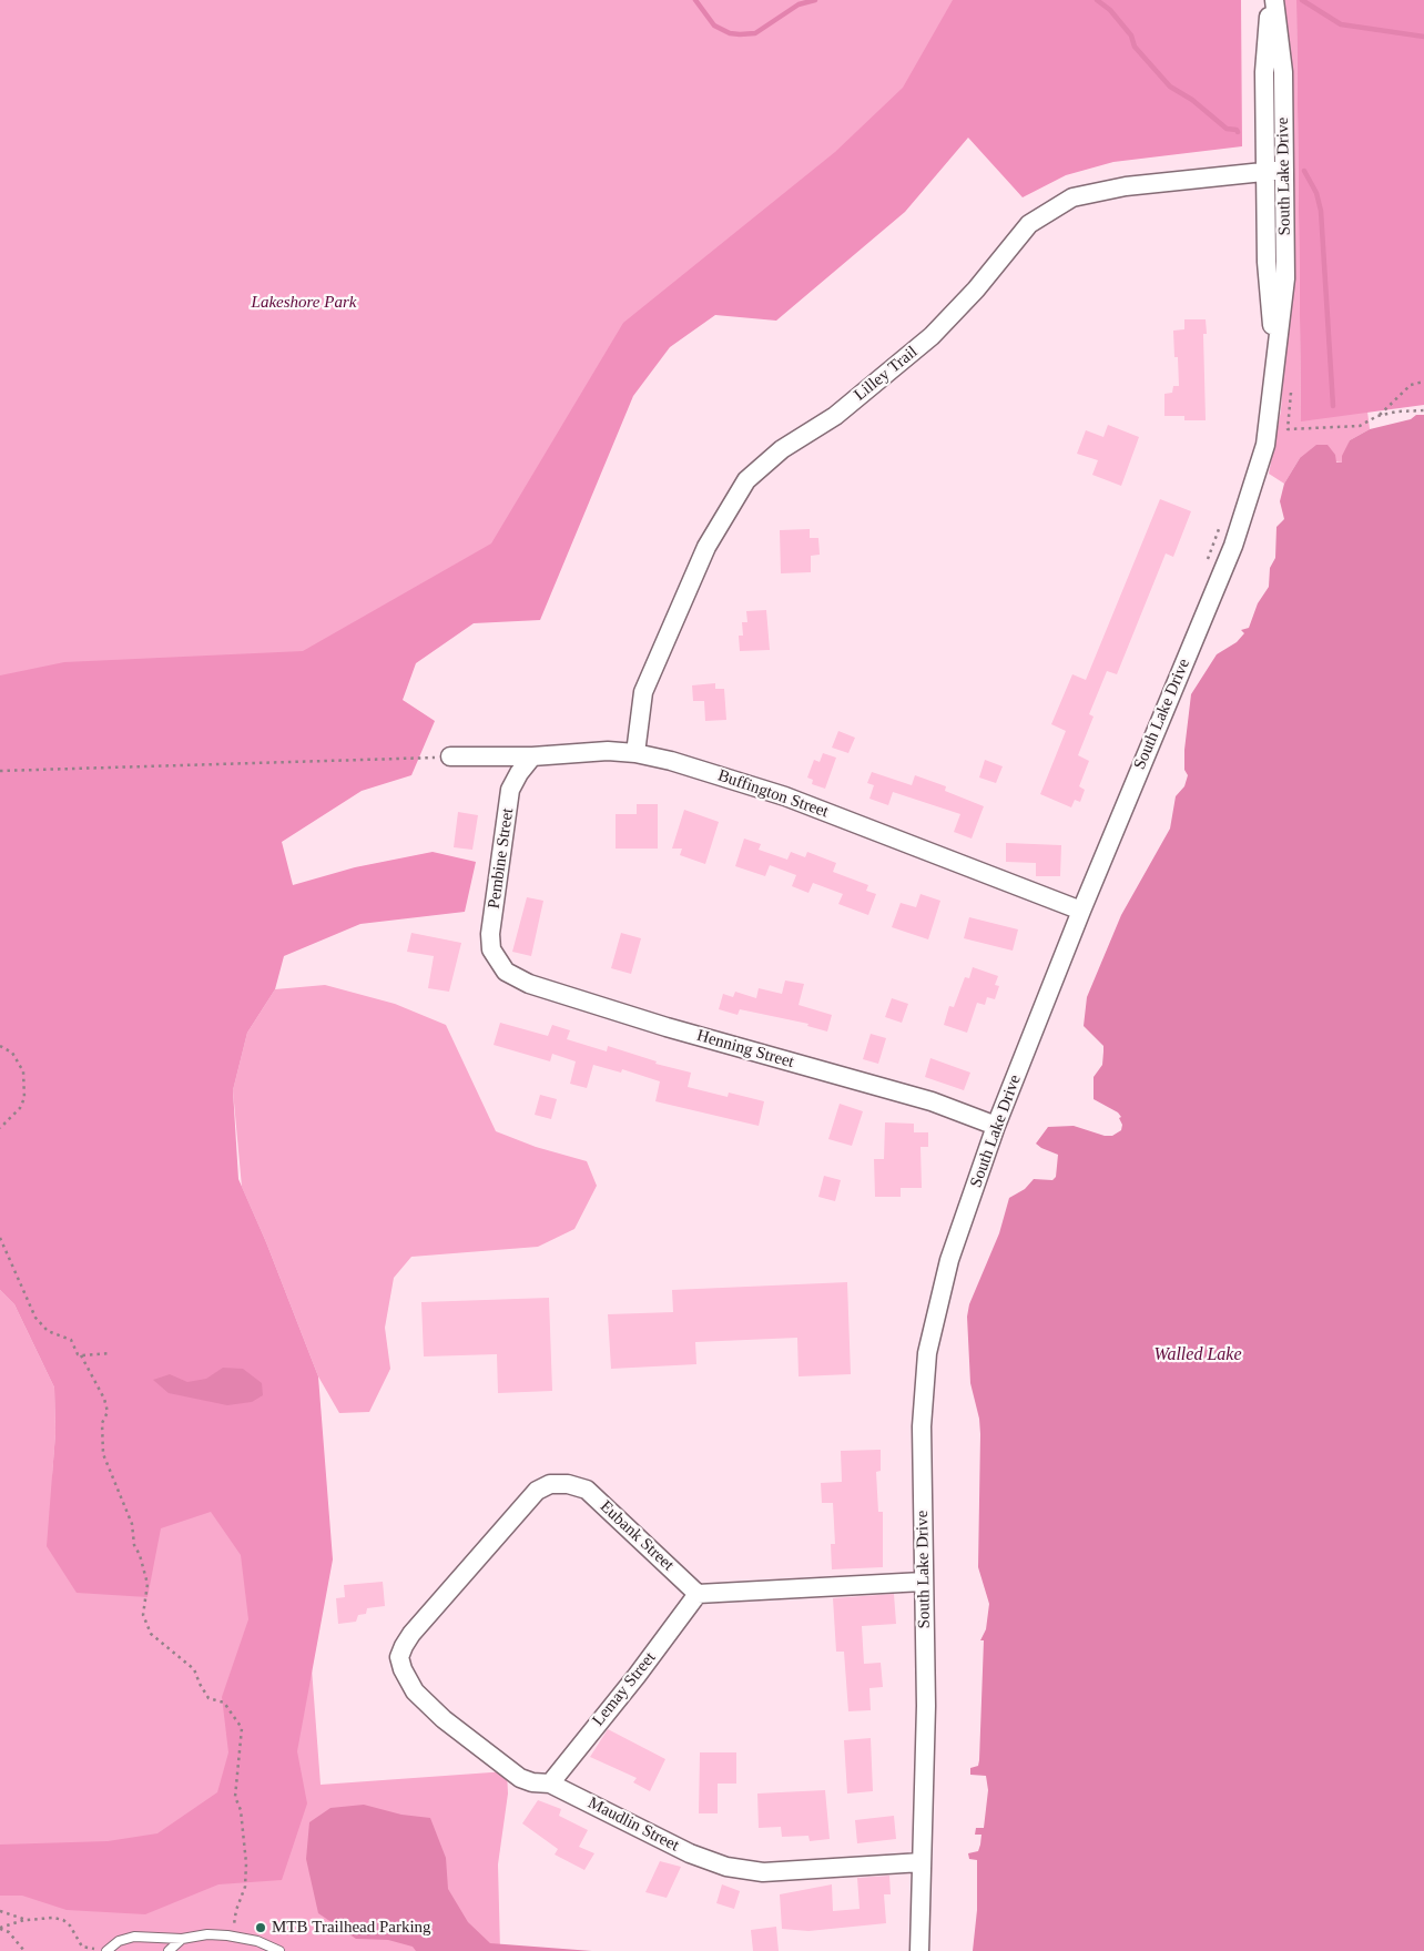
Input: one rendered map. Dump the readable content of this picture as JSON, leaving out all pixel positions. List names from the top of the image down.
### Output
{
  "streets": {
    "street": [
      "South Lake Drive",
      "Lilley Trail",
      "Buffington Street",
      "Pembine Street",
      "Henning Street",
      "Eubank Street",
      "Lemay Street",
      "Maudlin Street"
    ]
  },
  "crossings": [
    ["South Lake Drive", "Lilley Trail"],
    ["South Lake Drive", "Buffington Street"],
    ["South Lake Drive", "Henning Street"],
    ["South Lake Drive", "Maudlin Street"],
    ["Lilley Trail", "Buffington Street"],
    ["Buffington Street", "Pembine Street"],
    ["Pembine Street", "Henning Street"],
    ["Eubank Street", "Lemay Street"],
    ["Eubank Street", "Maudlin Street"],
    ["Lemay Street", "Maudlin Street"]
  ],
  "water": ["Walled Lake"],
  "parks": ["Lakeshore Park"],
  "places": ["MTB Trailhead Parking"]
}
